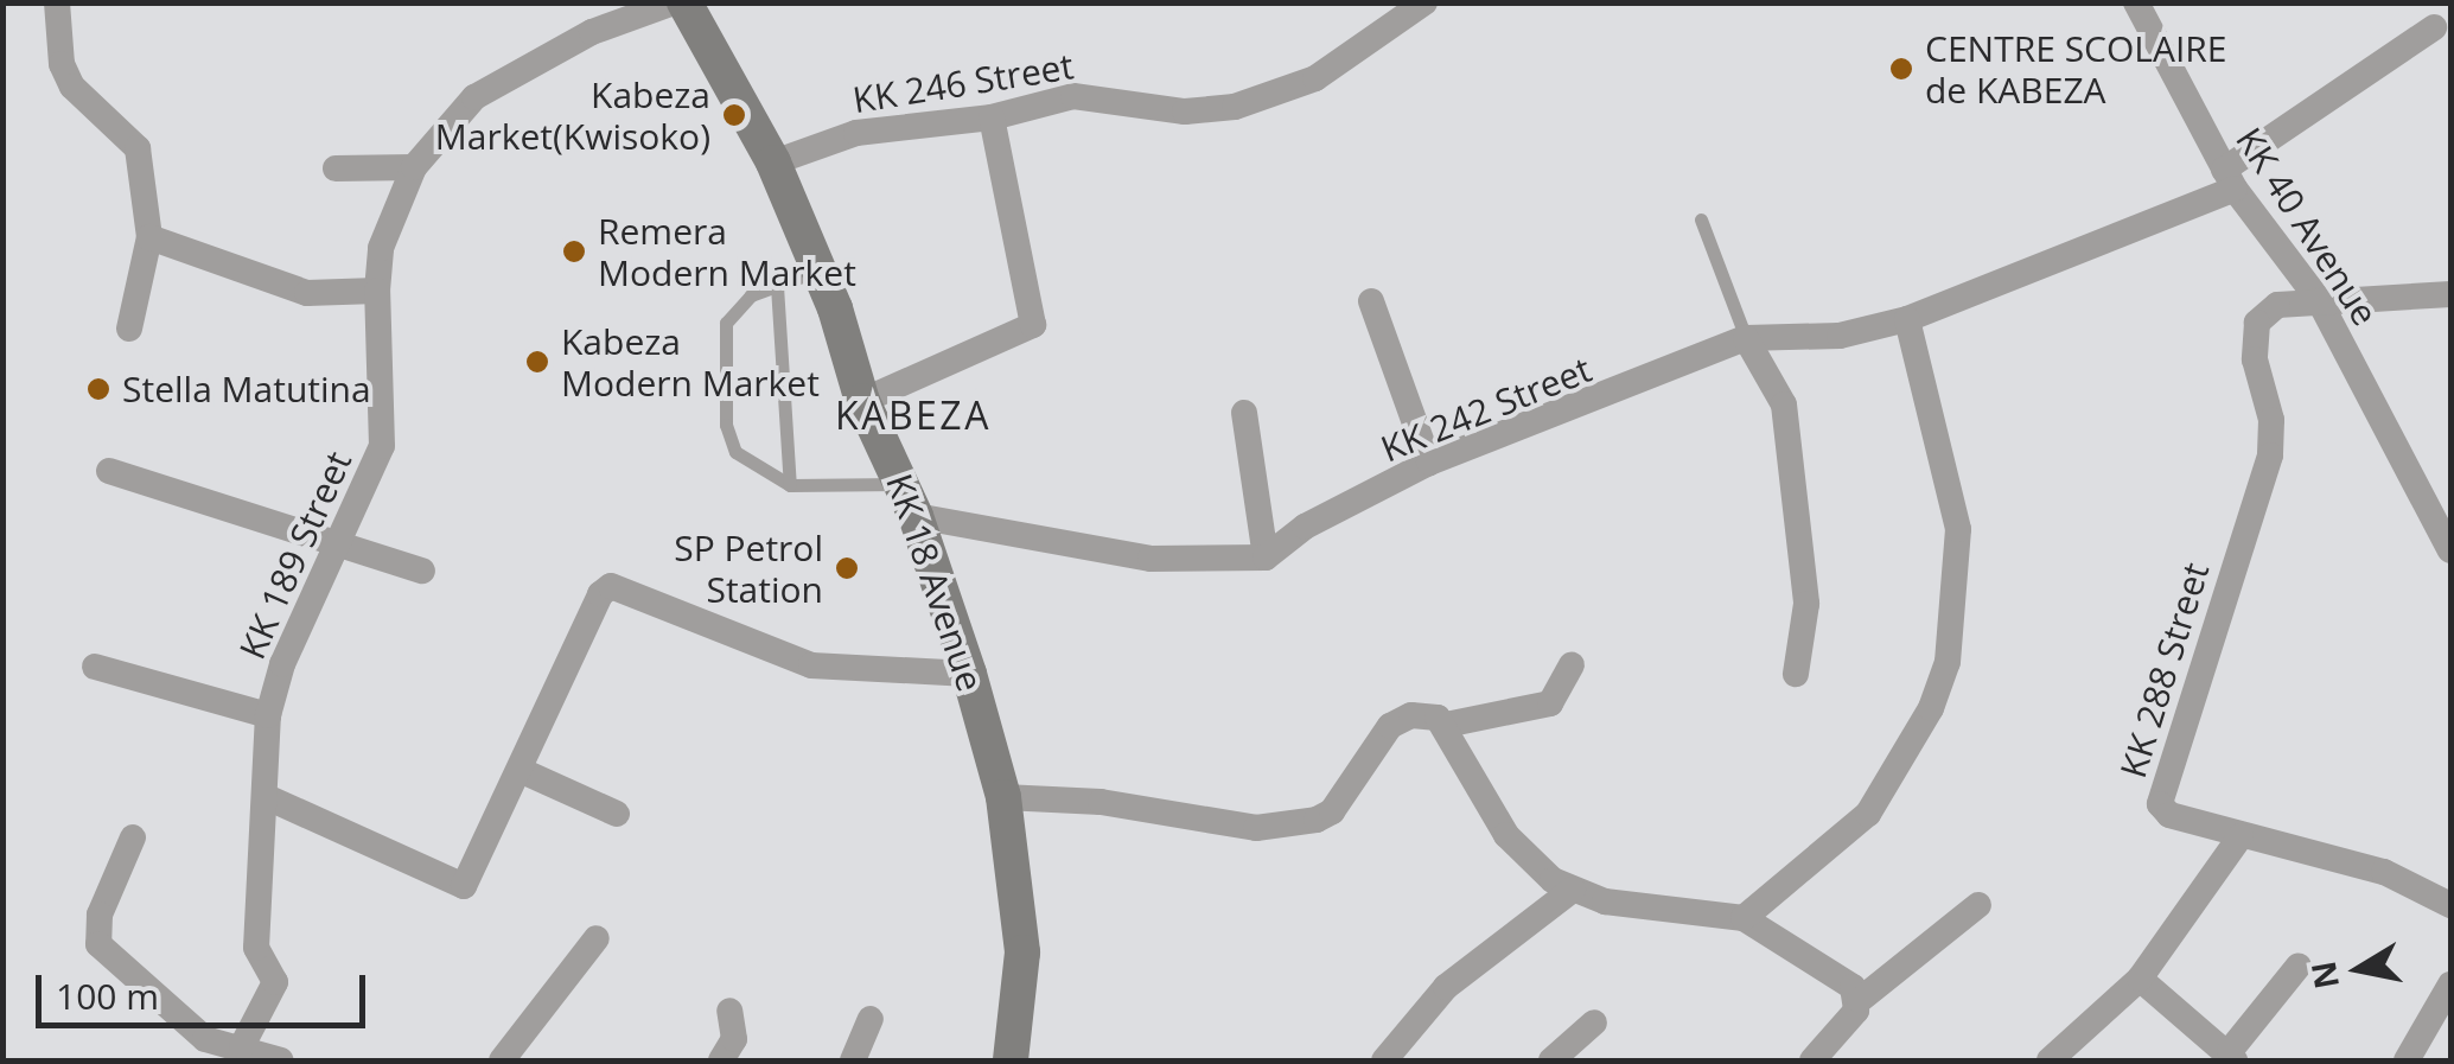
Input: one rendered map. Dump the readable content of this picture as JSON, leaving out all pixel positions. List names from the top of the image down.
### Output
{
  "streets": {
    "main road": ["KK 18 Avenue"],
    "street": [
      "KK 246 Street",
      "KK 40 Avenue",
      "KK 242 Street",
      "KK 189 Street",
      "KK 288 Street"
    ]
  },
  "crossings": [
    ["KK 246 Street", "KK 18 Avenue"],
    ["KK 40 Avenue", "KK 288 Street"]
  ],
  "districts": ["KABEZA"],
  "places": [
    "CENTRE SCOLAIRE de KABEZA",
    "Kabeza Market(Kwisoko)",
    "Remera Modern Market",
    "Kabeza Modern Market",
    "Stella Matutina",
    "SP Petrol Station"
  ],
  "scale_bar": "100 m",
  "north": "left"
}
